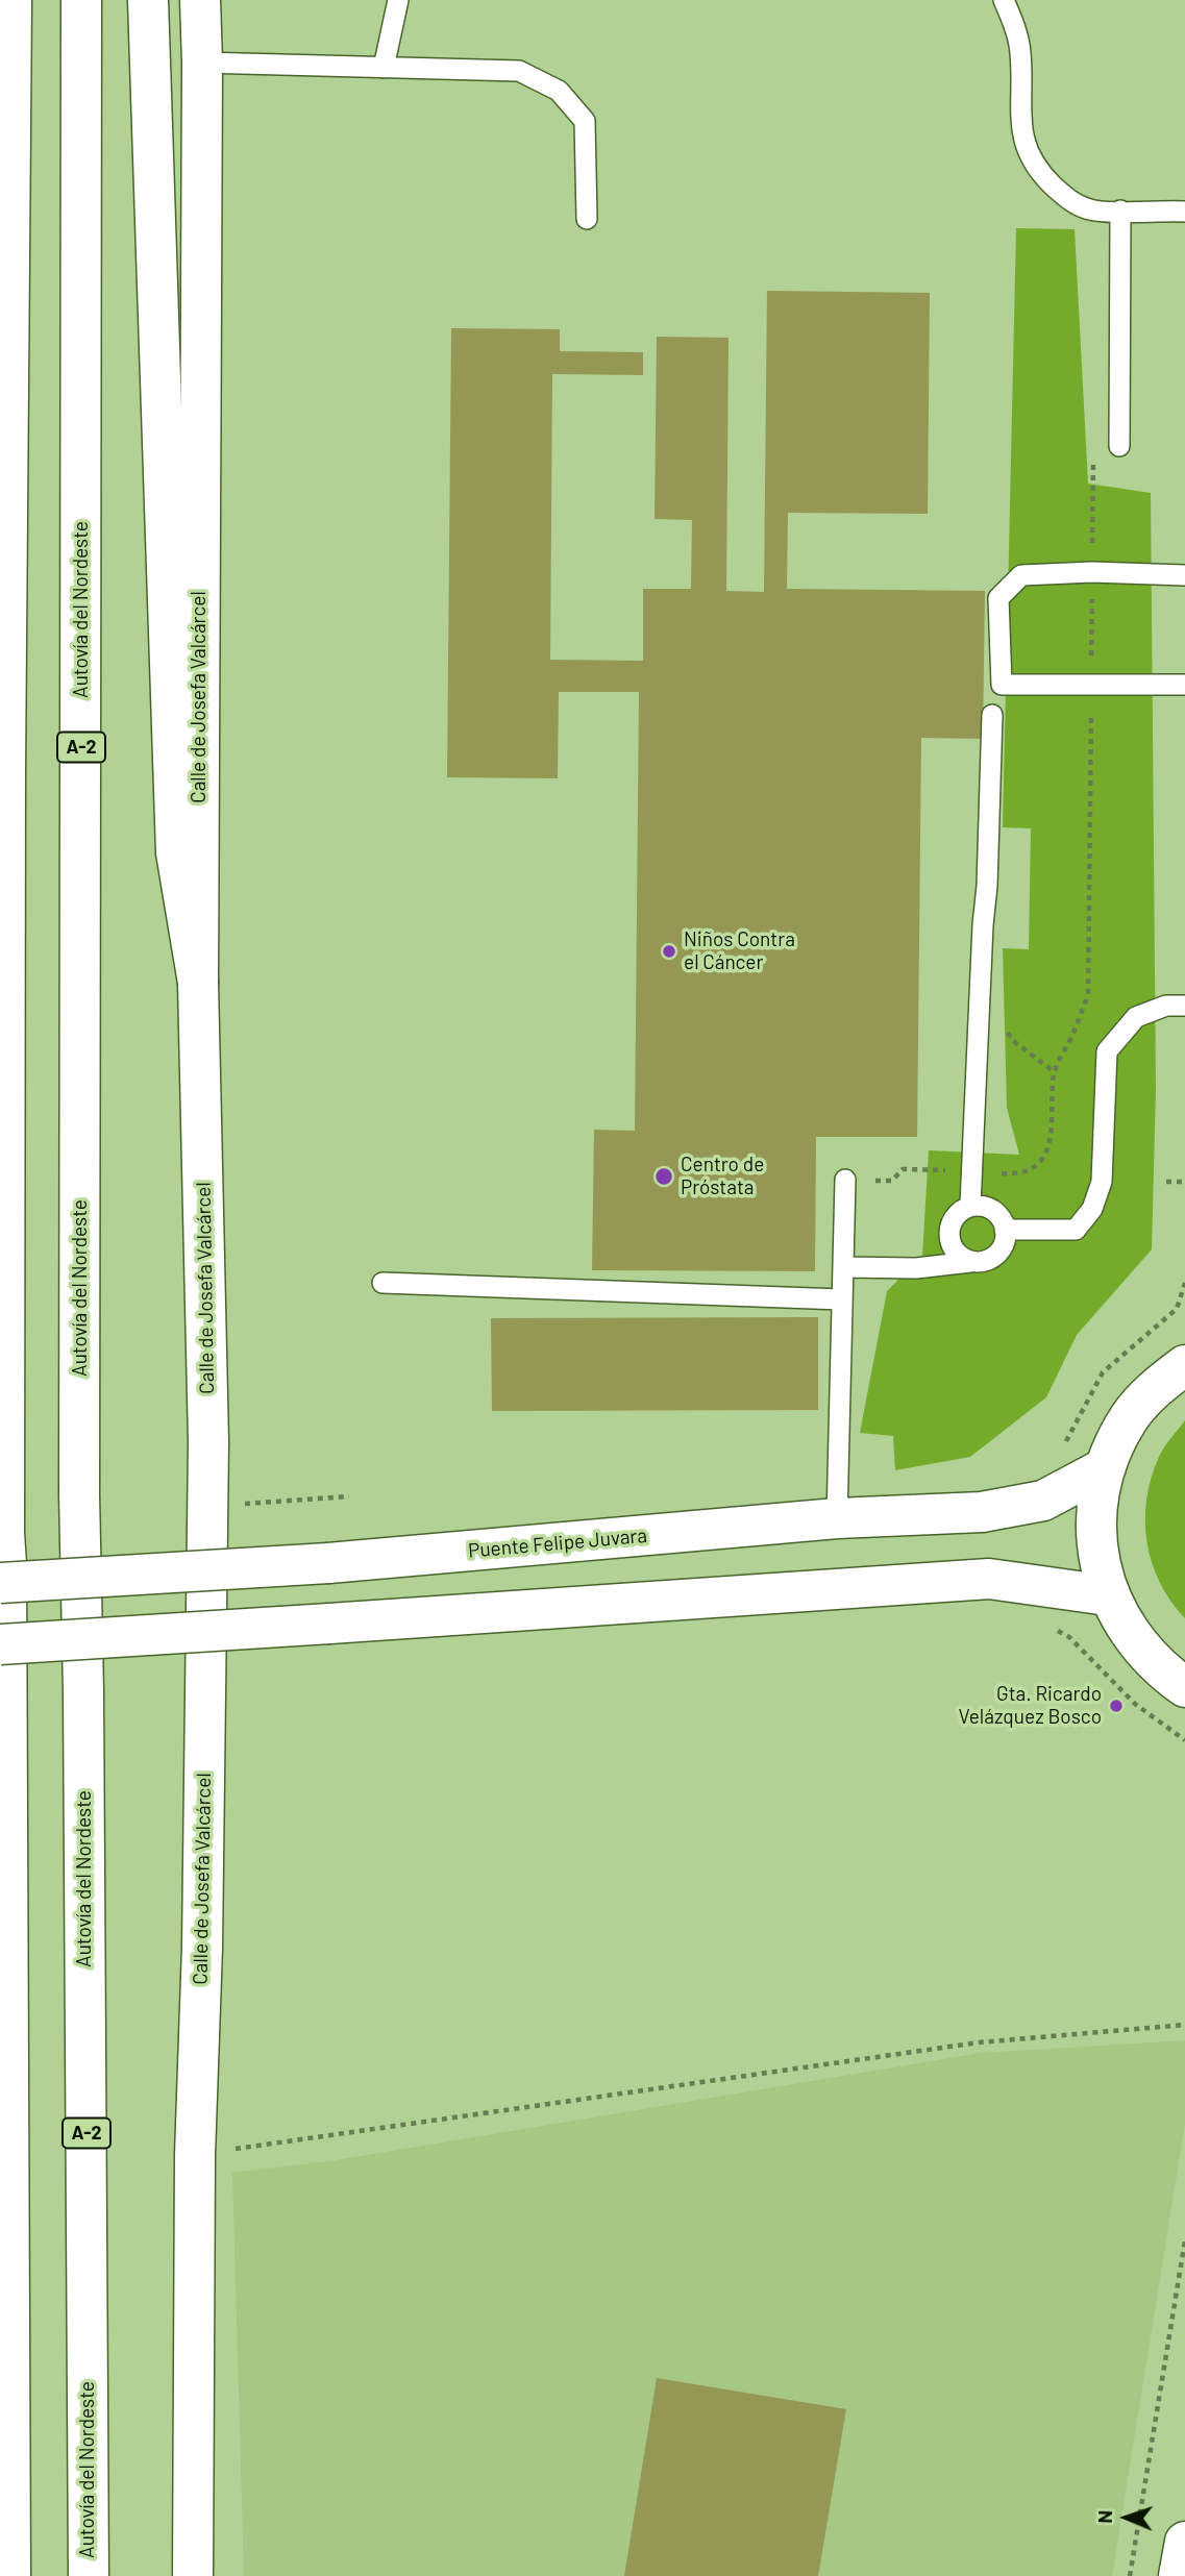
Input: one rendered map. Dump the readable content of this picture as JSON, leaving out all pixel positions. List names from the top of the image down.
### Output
{
  "streets": {
    "main road": [
      "Autovía del Nordeste",
      "Calle de Josefa Valcárcel",
      "A-2",
      "Puente Felipe Juvara"
    ]
  },
  "places": ["Niños Contra el Cáncer", "Centro de Próstata", "Gta. Ricardo Velázquez Bosco"],
  "north": "left"
}
